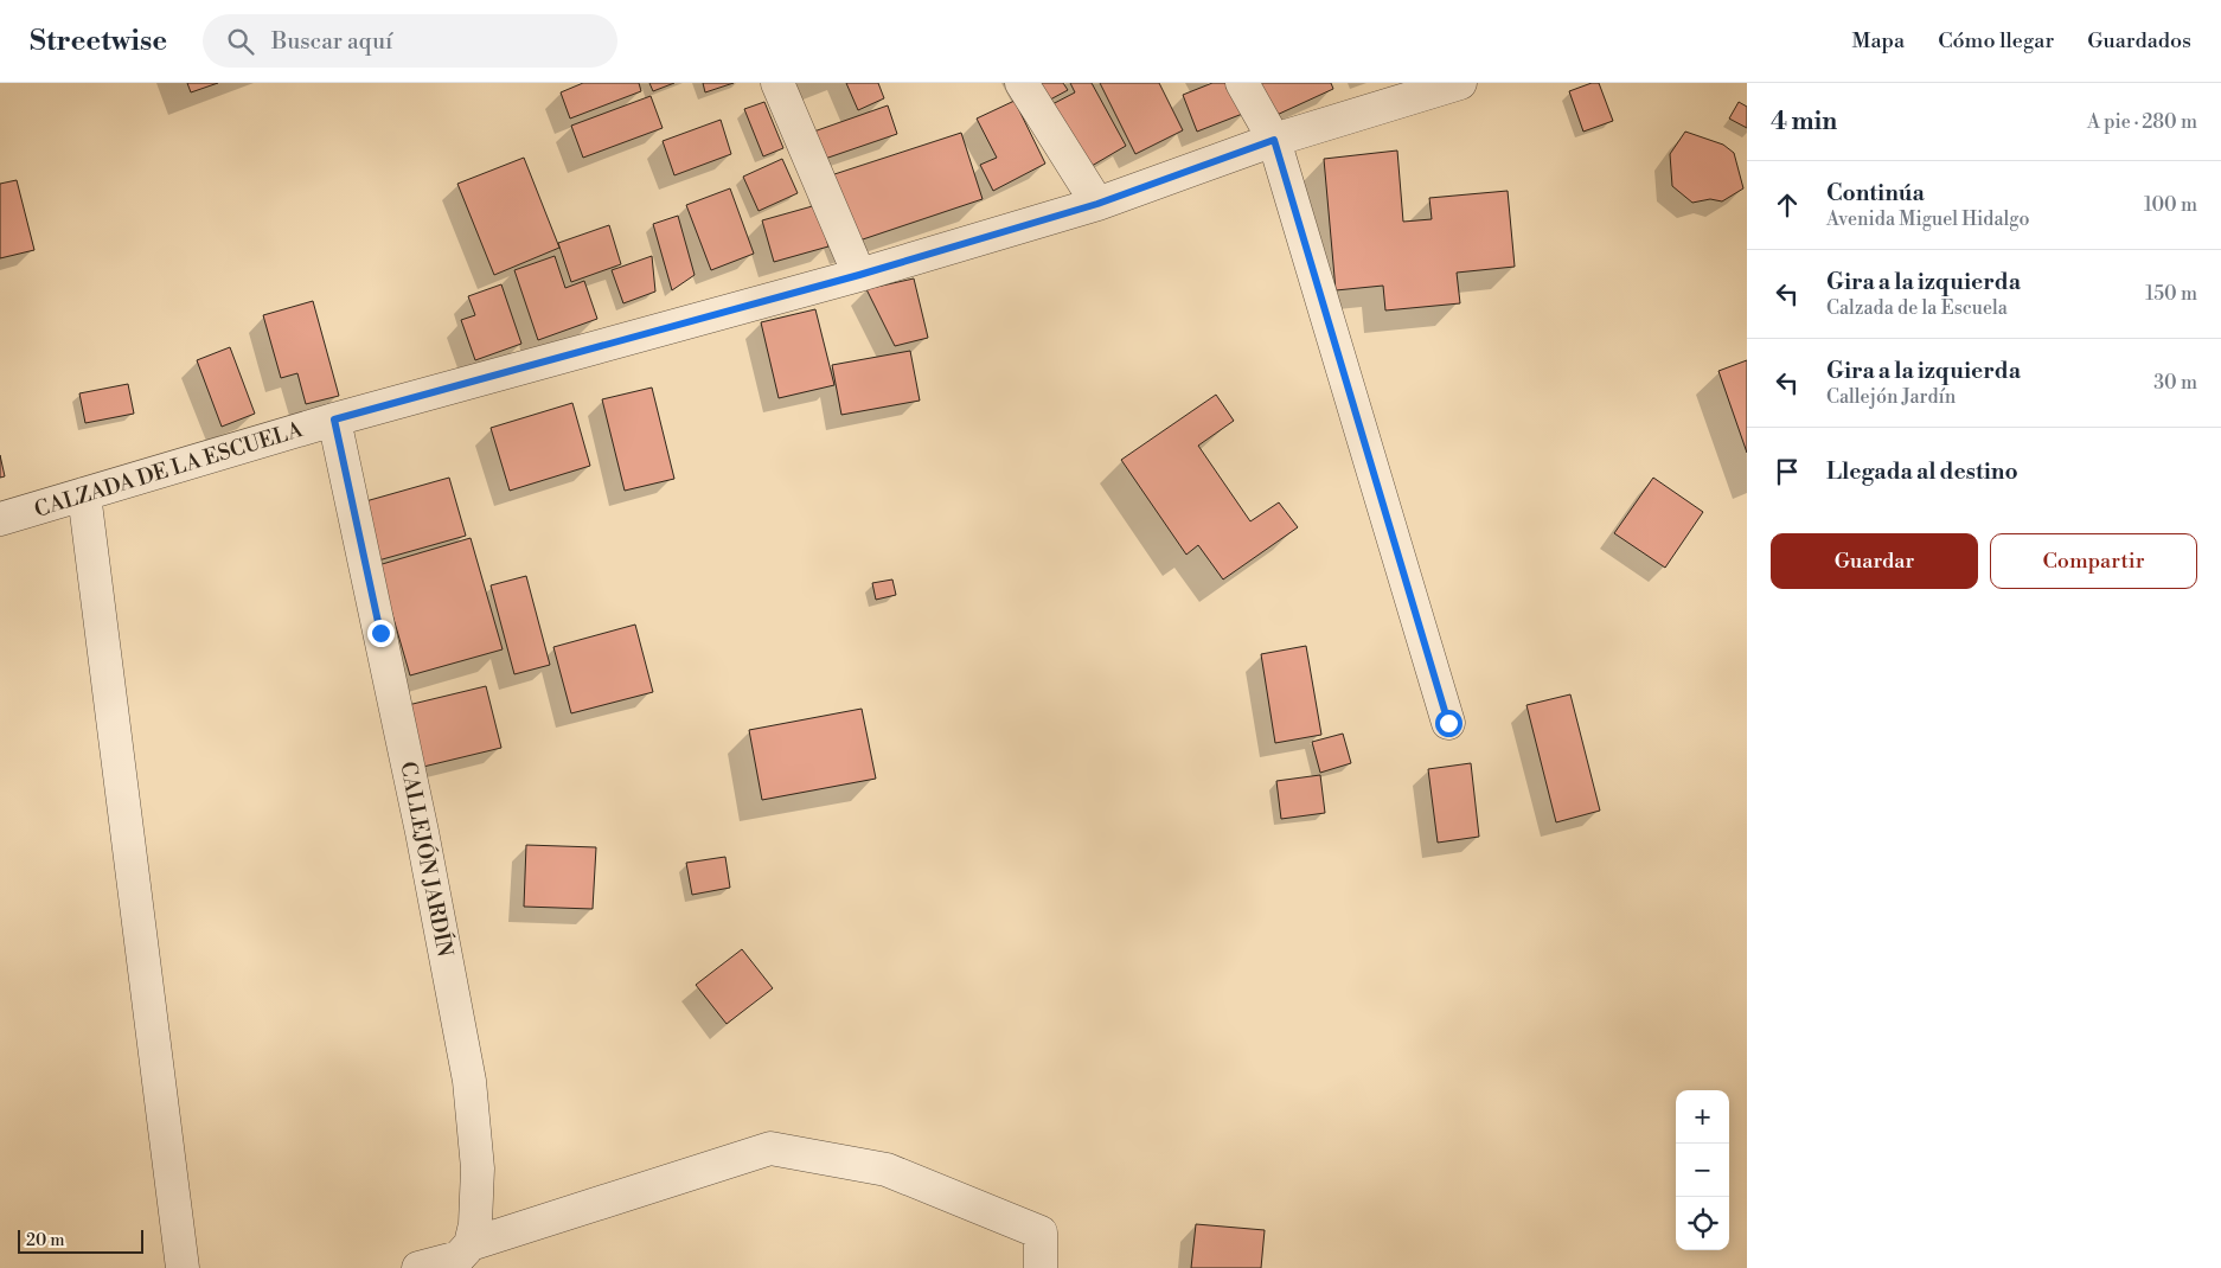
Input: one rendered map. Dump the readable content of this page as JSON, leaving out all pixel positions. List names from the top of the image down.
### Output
{
  "streets": {
    "street": ["CALZADA DE LA ESCUELA", "CALLEJÓN JARDÍN"]
  },
  "crossings": [
    ["CALZADA DE LA ESCUELA", "CALLEJÓN JARDÍN"]
  ],
  "scale_bar": "20 m",
  "page": {
    "header": "Streetwise",
    "search": "Buscar aquí",
    "nav": ["Mapa", "Cómo llegar", "Guardados"],
    "heading": ["4 min", "A pie · 280 m"],
    "list": [
      ["Continúa", "Avenida Miguel Hidalgo", "100 m"],
      ["Gira a la izquierda", "Calzada de la Escuela", "150 m"],
      ["Gira a la izquierda", "Callejón Jardín", "30 m"],
      "Llegada al destino"
    ],
    "buttons": ["Guardar", "Compartir"],
    "map_buttons": ["+", "−"],
    "scale": "20 m"
  }
}
